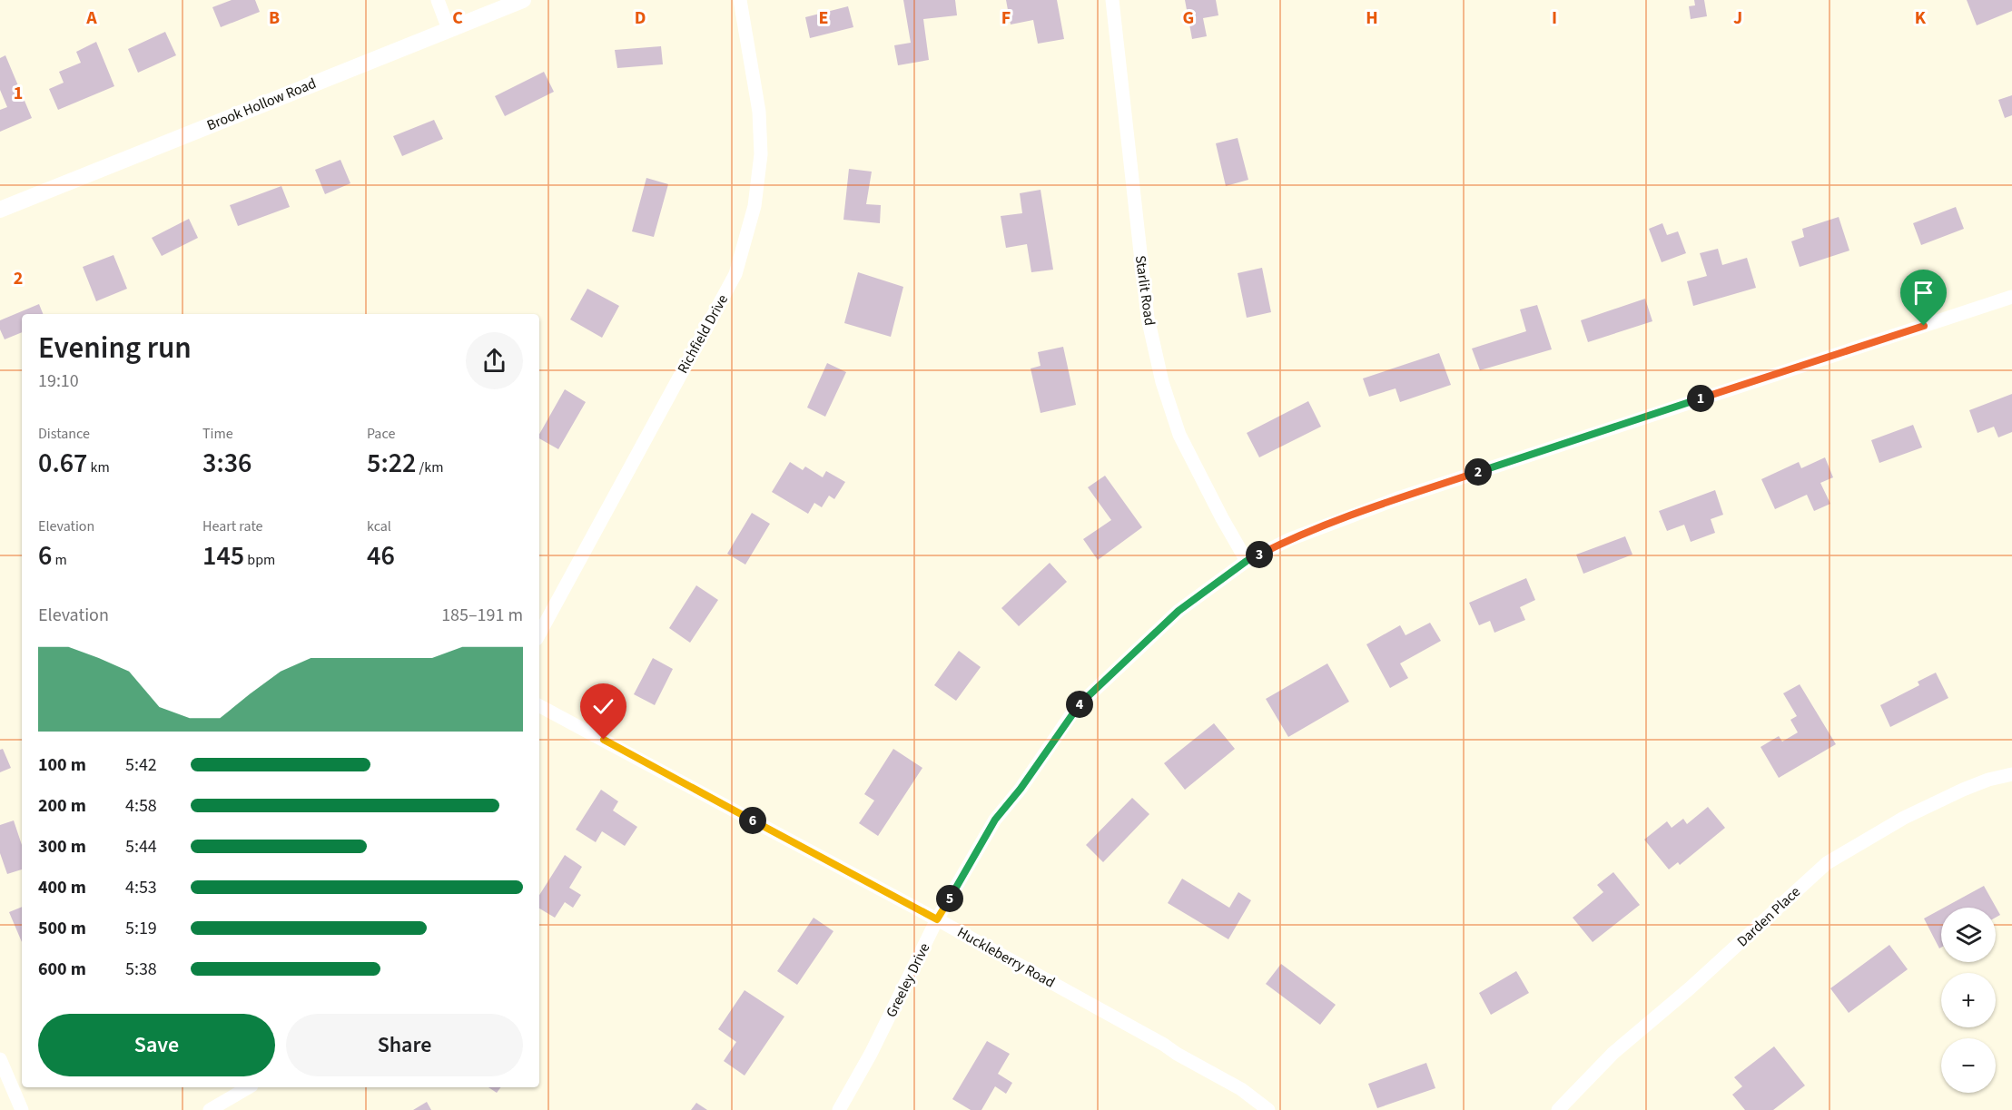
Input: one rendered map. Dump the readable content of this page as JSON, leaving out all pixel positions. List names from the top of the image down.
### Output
{
  "streets": {
    "street": [
      "Brook Hollow Road",
      "Starlit Road",
      "Richfield Drive",
      "Darden Place",
      "Huckleberry Road",
      "Greeley Drive"
    ]
  },
  "crossings": [
    ["Starlit Road", "Greeley Drive"],
    ["Huckleberry Road", "Greeley Drive"]
  ],
  "page": {
    "heading": ["Evening run", "19:10"],
    "pins": [
      "1",
      "2",
      "3",
      "4",
      "6",
      "5"
    ],
    "stats": [
      ["Distance", "0.67 km"],
      ["Time", "3:36"],
      ["Pace", "5:22 /km"],
      ["Elevation", "6 m"],
      ["Heart rate", "145 bpm"],
      ["kcal", "46"]
    ],
    "chart": ["Elevation", "185–191 m"],
    "list": [
      {
        "name": "100 m",
        "note": "5:42"
      },
      {
        "name": "200 m",
        "note": "4:58"
      },
      {
        "name": "300 m",
        "note": "5:44"
      },
      {
        "name": "400 m",
        "note": "4:53"
      },
      {
        "name": "500 m",
        "note": "5:19"
      },
      {
        "name": "600 m",
        "note": "5:38"
      }
    ],
    "map_buttons": ["+", "−"],
    "buttons": ["Save", "Share"]
  },
  "grid": {
    "columns": [
      "A",
      "B",
      "C",
      "D",
      "E",
      "F",
      "G",
      "H",
      "I",
      "J",
      "K"
    ],
    "rows": ["1", "2"]
  }
}
